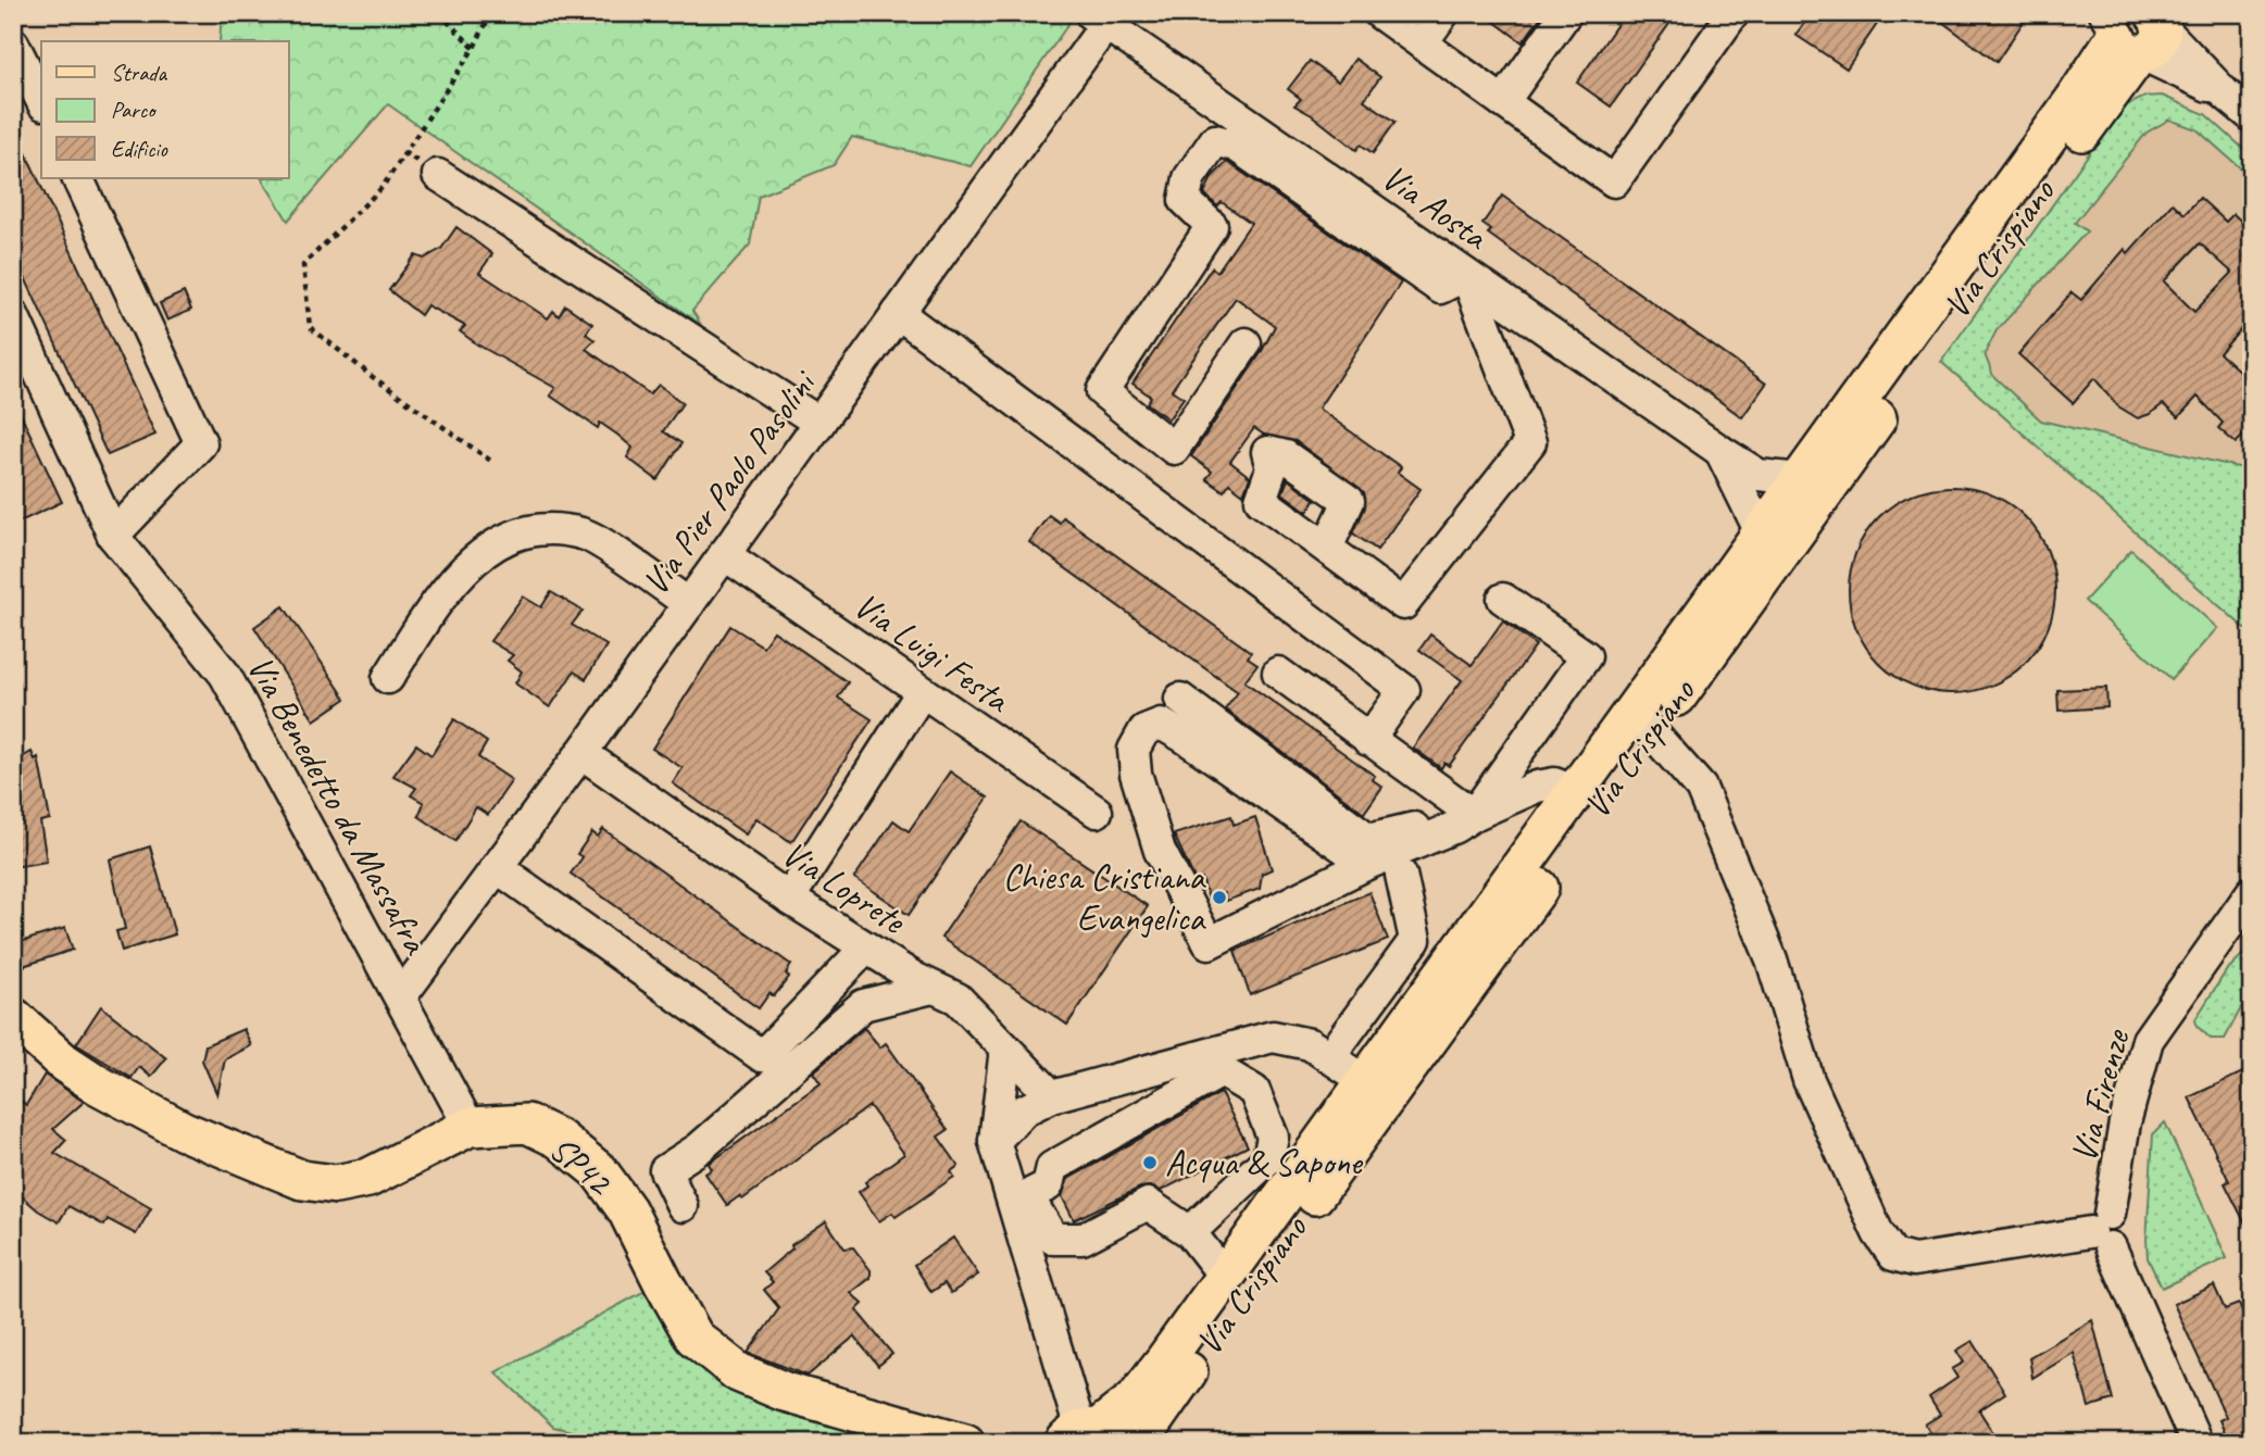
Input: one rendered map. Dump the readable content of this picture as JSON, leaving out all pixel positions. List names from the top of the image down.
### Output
{
  "streets": {
    "main road": ["Via Crispiano", "SP42"],
    "street": [
      "Via Aosta",
      "Via Pier Paolo Pasolini",
      "Via Luigi Festa",
      "Via Benedetto da Massafra",
      "Via Loprete",
      "Via Firenze"
    ]
  },
  "crossings": [
    ["Via Aosta", "Via Crispiano"],
    ["Via Aosta", "Via Pier Paolo Pasolini"],
    ["Via Pier Paolo Pasolini", "Via Luigi Festa"],
    ["Via Pier Paolo Pasolini", "Via Benedetto da Massafra"],
    ["Via Pier Paolo Pasolini", "Via Loprete"],
    ["Via Benedetto da Massafra", "SP42"]
  ],
  "places": ["Chiesa Cristiana Evangelica", "Acqua & Sapone"],
  "legend": ["Strada", "Parco", "Edificio"]
}
